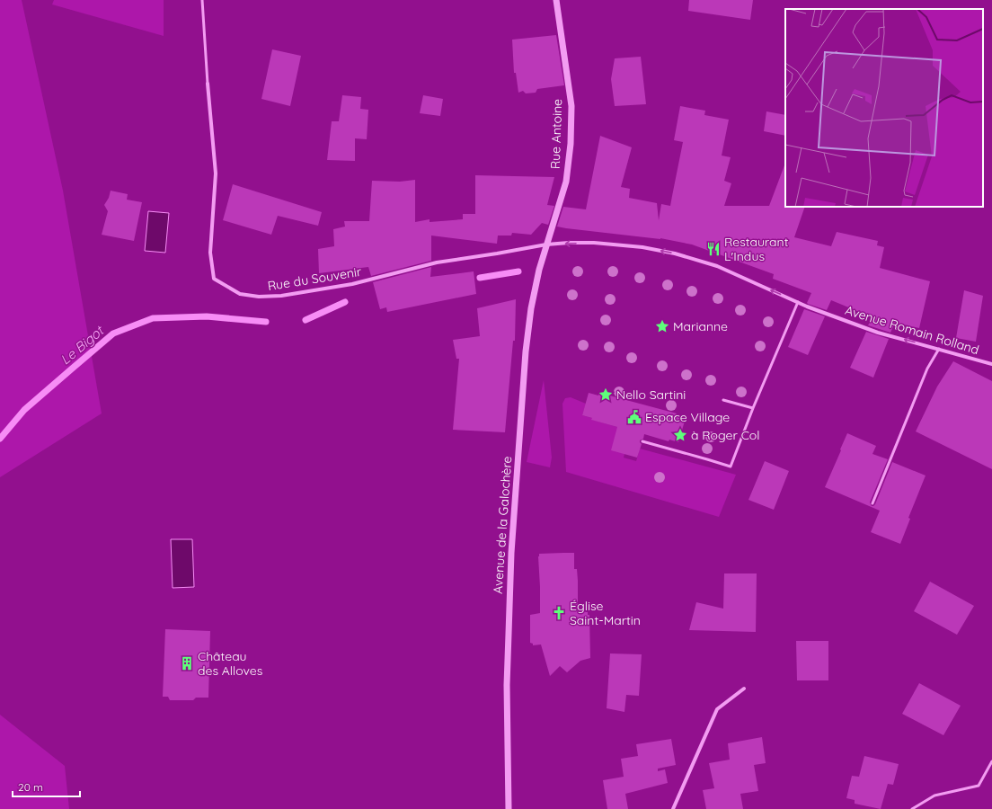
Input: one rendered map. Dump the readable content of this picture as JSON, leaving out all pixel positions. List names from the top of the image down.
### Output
{
  "streets": {
    "street": [
      "Rue Antoine",
      "Rue du Souvenir",
      "Avenue Romain Rolland",
      "Avenue de la Galochère"
    ]
  },
  "crossings": [
    ["Rue Antoine", "Rue du Souvenir"],
    ["Rue Antoine", "Avenue Romain Rolland"],
    ["Rue Antoine", "Avenue de la Galochère"],
    ["Rue du Souvenir", "Avenue Romain Rolland"],
    ["Rue du Souvenir", "Avenue de la Galochère"],
    ["Avenue Romain Rolland", "Avenue de la Galochère"]
  ],
  "one_way": ["Avenue Romain Rolland"],
  "water": ["Le Bigot"],
  "places": {
    "restaurant": ["Restaurant L'Indus"],
    "place": ["Marianne", "Nello Sartini", "à Roger Col"],
    "public building": ["Espace Village"],
    "church": ["Église Saint-Martin"],
    "building": ["Château des Alloves"]
  },
  "scale_bar": "20 m"
}
